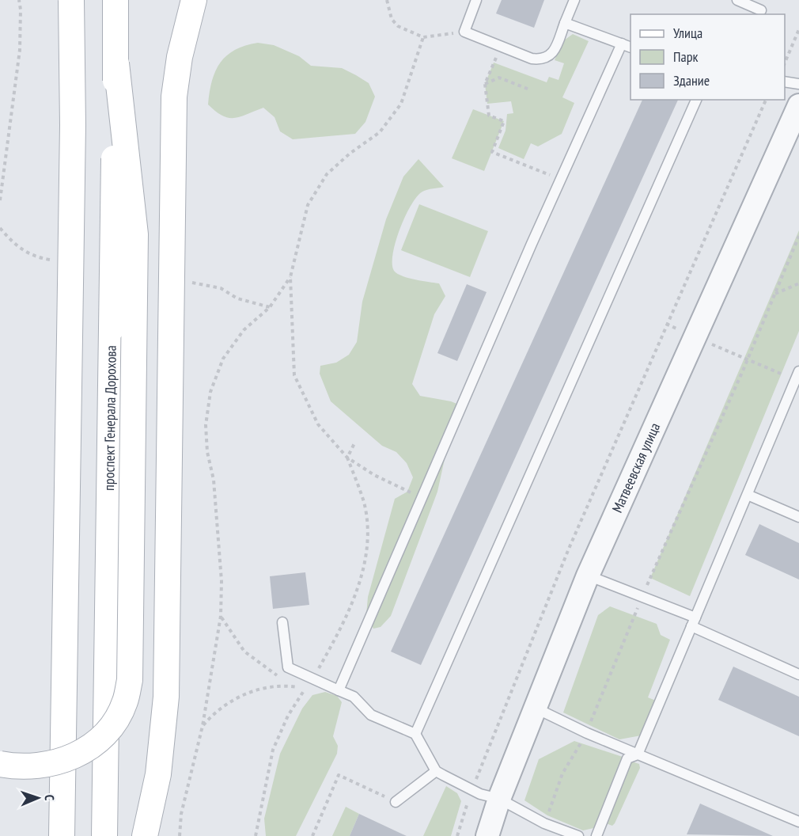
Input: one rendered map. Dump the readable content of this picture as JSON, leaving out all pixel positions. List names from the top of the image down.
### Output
{
  "streets": {
    "main road": ["проспект Генерала Дорохова"],
    "street": ["Матвеевская улица"]
  },
  "legend": ["Улица", "Парк", "Здание"],
  "north": "right"
}
